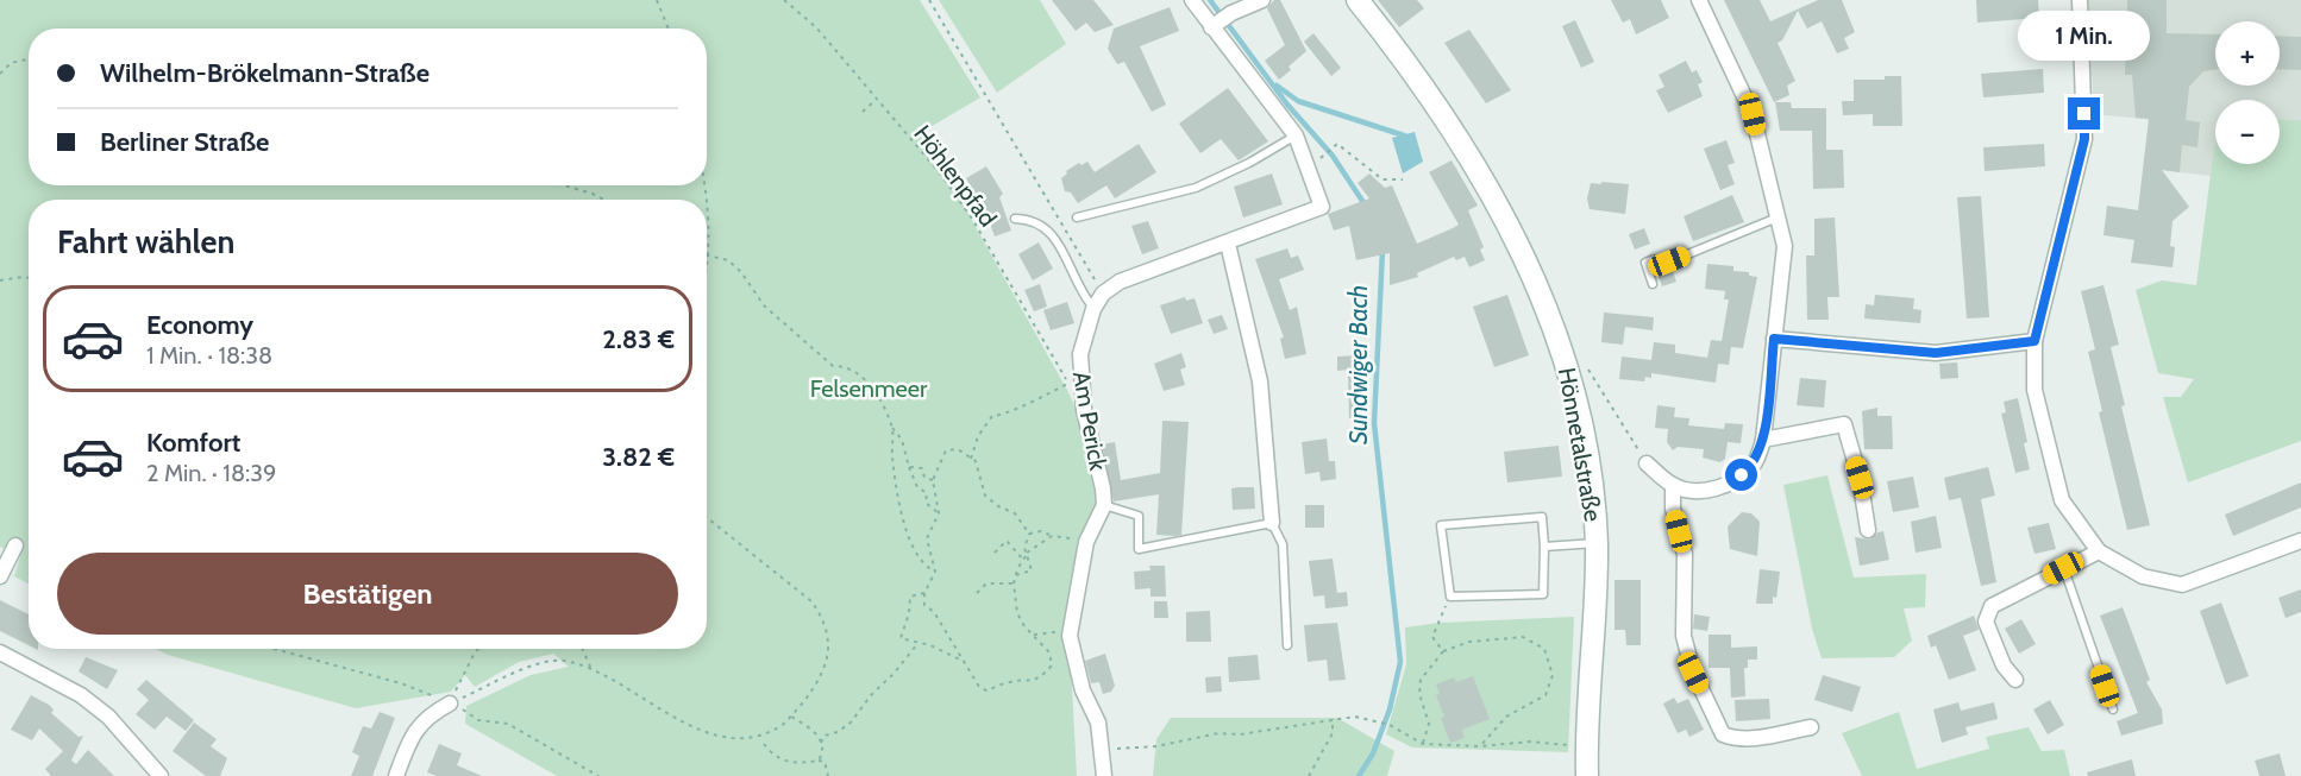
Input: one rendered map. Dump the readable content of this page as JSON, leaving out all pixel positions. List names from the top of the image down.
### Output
{
  "streets": {
    "main road": ["Hönnetalstraße"],
    "street": ["Am Perick"],
    "path": ["Höhlenpfad"]
  },
  "water": ["Sundwiger Bach"],
  "parks": ["Felsenmeer"],
  "page": {
    "bubble": "1 Min.",
    "map_buttons": ["+", "−"],
    "banner": ["Wilhelm-Brökelmann-Straße", "Berliner Straße"],
    "heading": "Fahrt wählen",
    "list": [
      {
        "name": "Economy",
        "note": "1 Min. · 18:38",
        "value": "2.83 €"
      },
      {
        "name": "Komfort",
        "note": "2 Min. · 18:39",
        "value": "3.82 €"
      }
    ],
    "buttons": "Bestätigen"
  }
}
